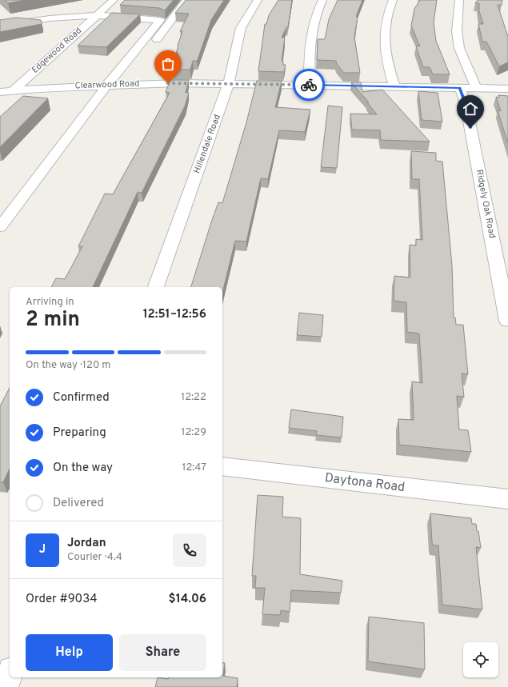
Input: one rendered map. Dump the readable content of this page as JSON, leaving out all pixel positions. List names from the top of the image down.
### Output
{
  "streets": {
    "street": [
      "Edgewood Road",
      "Clearwood Road",
      "Hillendale Road",
      "Ridgely Oak Road",
      "Daytona Road"
    ]
  },
  "crossings": [
    ["Edgewood Road", "Clearwood Road"],
    ["Clearwood Road", "Hillendale Road"],
    ["Clearwood Road", "Ridgely Oak Road"]
  ],
  "page": {
    "heading": ["2 min", "Arriving in", "12:51–12:56"],
    "panel": [
      "Jordan",
      "Courier · 4.4",
      "Order #9034",
      "$14.06"
    ],
    "bar": "On the way · 120 m",
    "list": [
      ["Confirmed", "12:22"],
      ["Preparing", "12:29"],
      ["On the way", "12:47"],
      "Delivered"
    ],
    "round": "J",
    "buttons": ["Help", "Share"]
  }
}
